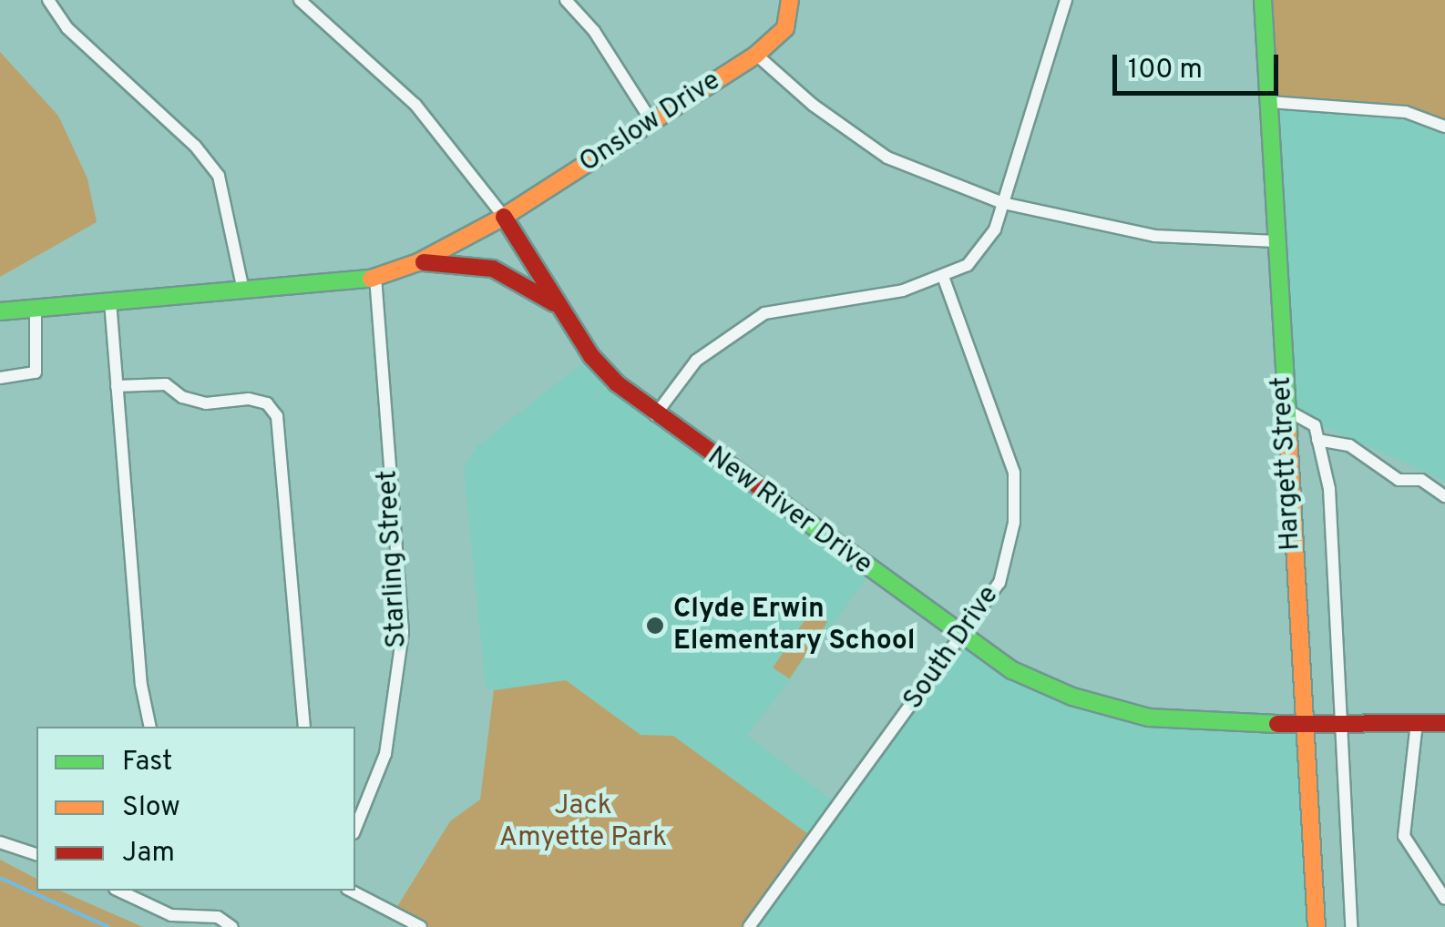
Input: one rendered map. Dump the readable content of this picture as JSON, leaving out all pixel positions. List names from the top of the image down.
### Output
{
  "streets": {
    "street": [
      "Onslow Drive",
      "Hargett Street",
      "New River Drive",
      "Starling Street",
      "South Drive"
    ]
  },
  "crossings": [
    ["Onslow Drive", "New River Drive"],
    ["Onslow Drive", "Starling Street"],
    ["Hargett Street", "New River Drive"],
    ["New River Drive", "South Drive"]
  ],
  "parks": ["Jack Amyette Park"],
  "places": ["Clyde Erwin Elementary School"],
  "legend": ["Fast", "Slow", "Jam"],
  "scale_bar": "100 m"
}
